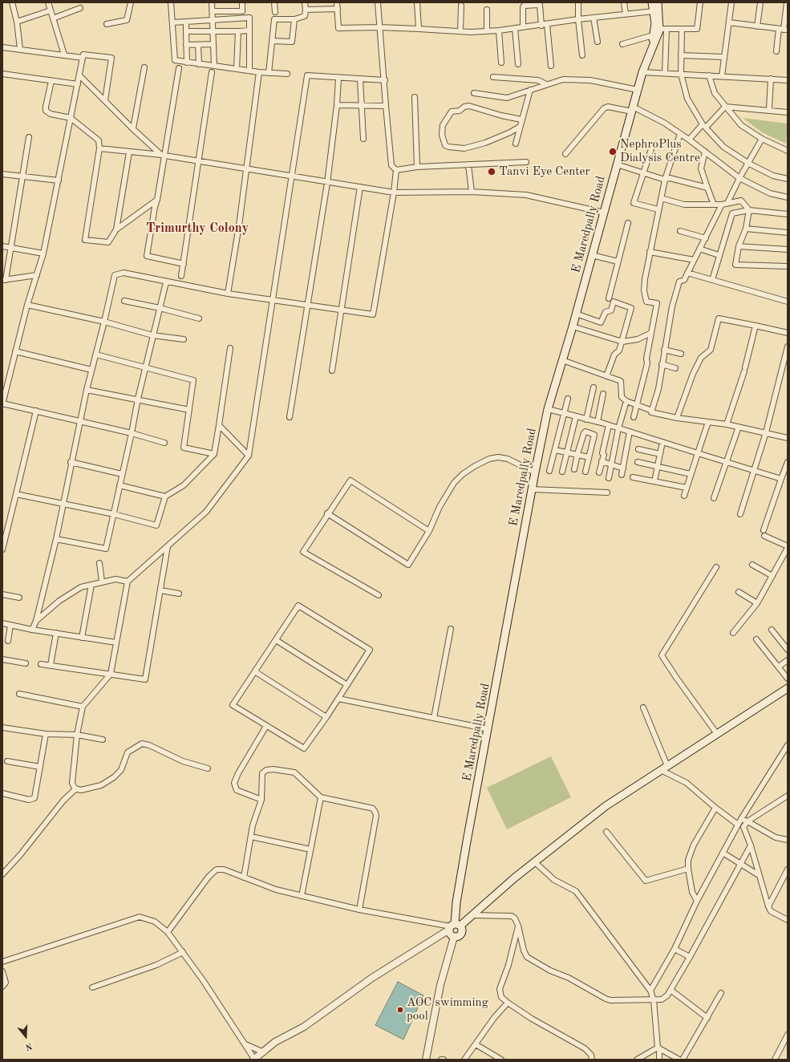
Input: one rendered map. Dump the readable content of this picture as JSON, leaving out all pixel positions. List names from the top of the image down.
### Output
{
  "streets": {
    "main road": ["E Maredpally Road"]
  },
  "districts": ["Trimurthy Colony"],
  "places": ["NephroPlus Dialysis Centre", "Tanvi Eye Center", "AOC swimming pool"],
  "north": "bottom"
}
